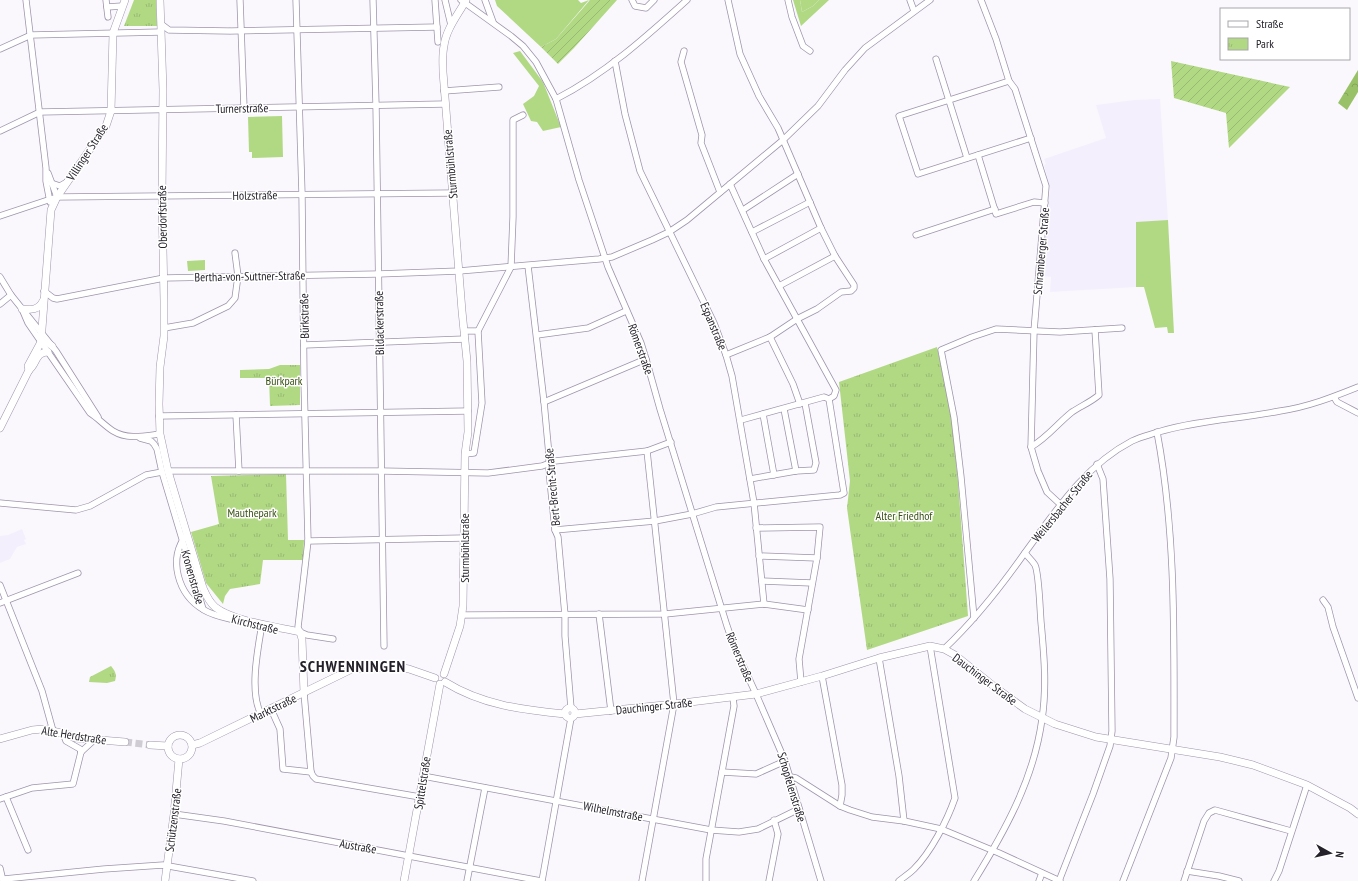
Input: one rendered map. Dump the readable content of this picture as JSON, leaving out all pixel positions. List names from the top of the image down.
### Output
{
  "streets": {
    "main road": [
      "Villinger Straße",
      "Sturmbühlstraße",
      "Oberdorfstraße",
      "Kronenstraße",
      "Kirchstraße",
      "Dauchinger Straße",
      "Marktstraße",
      "Alte Herdstraße",
      "Spittelstraße",
      "Schützenstraße"
    ],
    "street": [
      "Turnerstraße",
      "Holzstraße",
      "Schramberger Straße",
      "Bertha-von-Suttner-Straße",
      "Bürkstraße",
      "Bildackerstraße",
      "Espanstraße",
      "Römerstraße",
      "Bert-Brecht-Straße",
      "Weilersbacher Straße",
      "Schopfelenstraße",
      "Wilhelmstraße",
      "Austraße"
    ]
  },
  "crossings": [
    ["Turnerstraße", "Villinger Straße"],
    ["Turnerstraße", "Sturmbühlstraße"],
    ["Turnerstraße", "Oberdorfstraße"],
    ["Turnerstraße", "Bürkstraße"],
    ["Turnerstraße", "Bildackerstraße"],
    ["Villinger Straße", "Holzstraße"],
    ["Villinger Straße", "Bertha-von-Suttner-Straße"],
    ["Sturmbühlstraße", "Holzstraße"],
    ["Sturmbühlstraße", "Bertha-von-Suttner-Straße"],
    ["Sturmbühlstraße", "Römerstraße"],
    ["Sturmbühlstraße", "Dauchinger Straße"],
    ["Sturmbühlstraße", "Marktstraße"],
    ["Sturmbühlstraße", "Spittelstraße"],
    ["Holzstraße", "Oberdorfstraße"],
    ["Holzstraße", "Bürkstraße"],
    ["Holzstraße", "Bildackerstraße"],
    ["Oberdorfstraße", "Bertha-von-Suttner-Straße"],
    ["Oberdorfstraße", "Kronenstraße"],
    ["Schramberger Straße", "Weilersbacher Straße"],
    ["Bertha-von-Suttner-Straße", "Bürkstraße"],
    ["Bertha-von-Suttner-Straße", "Bildackerstraße"],
    ["Bertha-von-Suttner-Straße", "Espanstraße"],
    ["Bertha-von-Suttner-Straße", "Römerstraße"],
    ["Bertha-von-Suttner-Straße", "Bert-Brecht-Straße"],
    ["Bürkstraße", "Kirchstraße"],
    ["Römerstraße", "Dauchinger Straße"],
    ["Römerstraße", "Schopfelenstraße"],
    ["Bert-Brecht-Straße", "Dauchinger Straße"],
    ["Bert-Brecht-Straße", "Wilhelmstraße"],
    ["Bert-Brecht-Straße", "Austraße"],
    ["Weilersbacher Straße", "Dauchinger Straße"],
    ["Kronenstraße", "Kirchstraße"],
    ["Dauchinger Straße", "Marktstraße"],
    ["Dauchinger Straße", "Spittelstraße"],
    ["Dauchinger Straße", "Schopfelenstraße"],
    ["Marktstraße", "Spittelstraße"],
    ["Marktstraße", "Schützenstraße"],
    ["Spittelstraße", "Wilhelmstraße"],
    ["Spittelstraße", "Austraße"],
    ["Schopfelenstraße", "Wilhelmstraße"],
    ["Schützenstraße", "Austraße"]
  ],
  "districts": ["SCHWENNINGEN"],
  "parks": ["Bürkpark", "Mauthepark", "Alter Friedhof"],
  "legend": ["Straße", "Park"],
  "north": "right"
}
